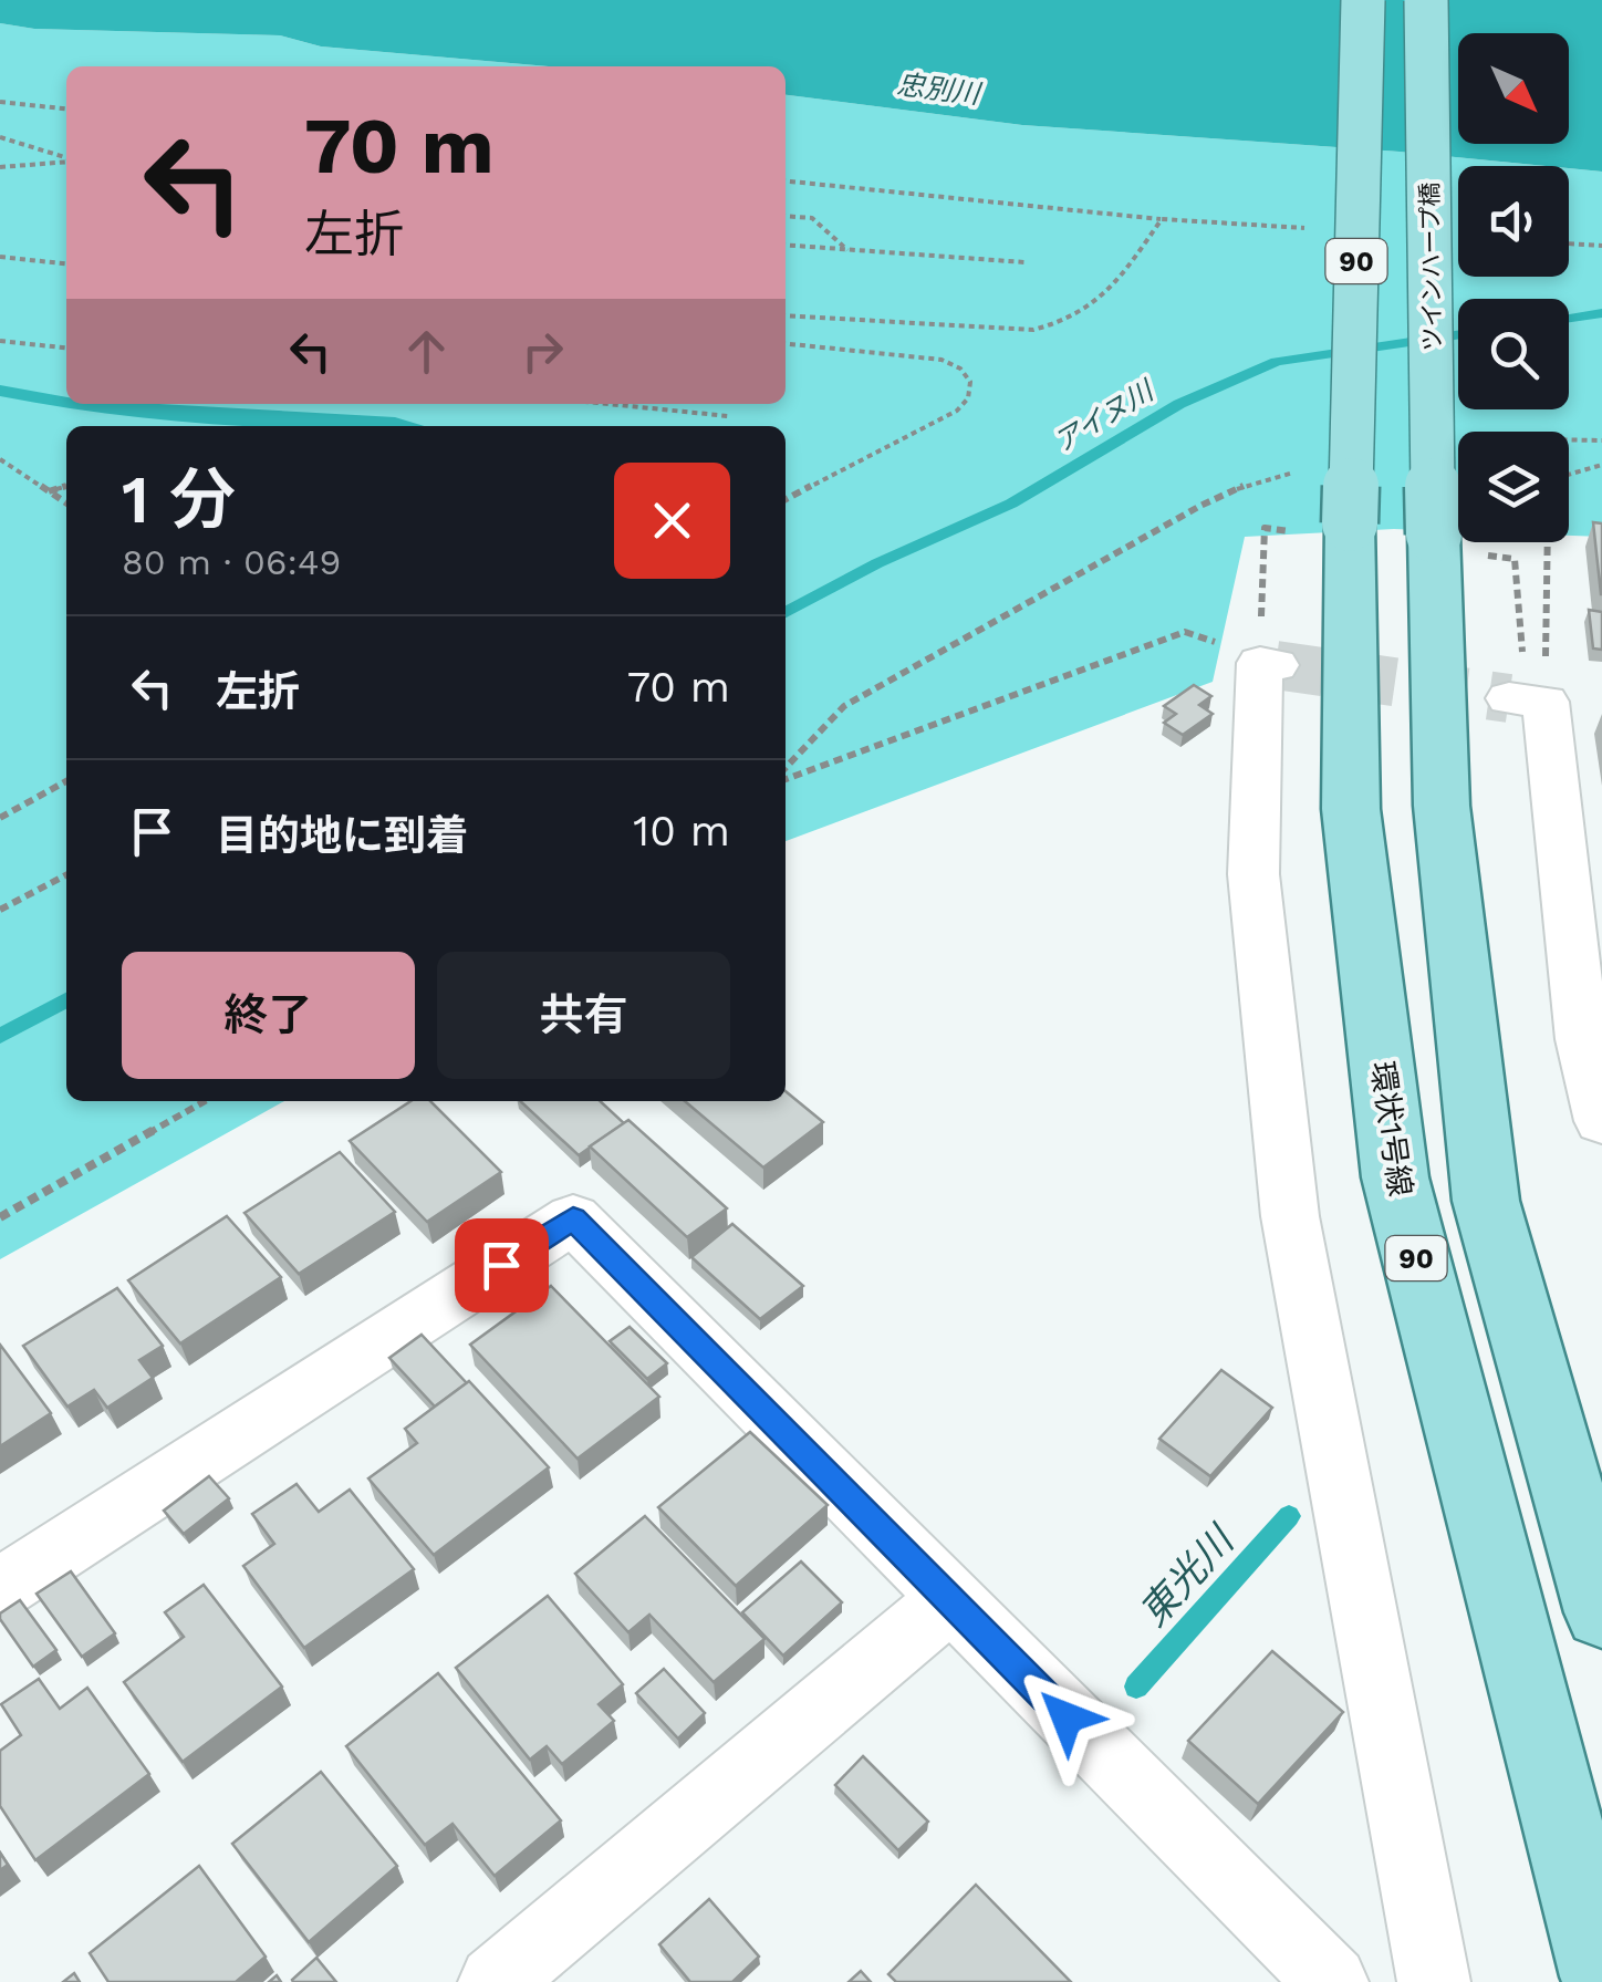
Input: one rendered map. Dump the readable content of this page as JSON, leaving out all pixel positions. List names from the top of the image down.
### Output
{
  "streets": {
    "main road": ["90", "ツインハープ橋", "環状1号線"]
  },
  "crossings": [
    ["90", "環状1号線"]
  ],
  "water": ["忠別川", "アイヌ川", "東光川"],
  "north": "bottom right",
  "page": {
    "turn": ["70 m", "左折"],
    "heading": ["1 分", "80 m · 06:49"],
    "list": [
      {
        "name": "左折",
        "value": "70 m"
      },
      {
        "name": "目的地に到着",
        "value": "10 m"
      }
    ],
    "buttons": ["終了", "共有"]
  }
}
